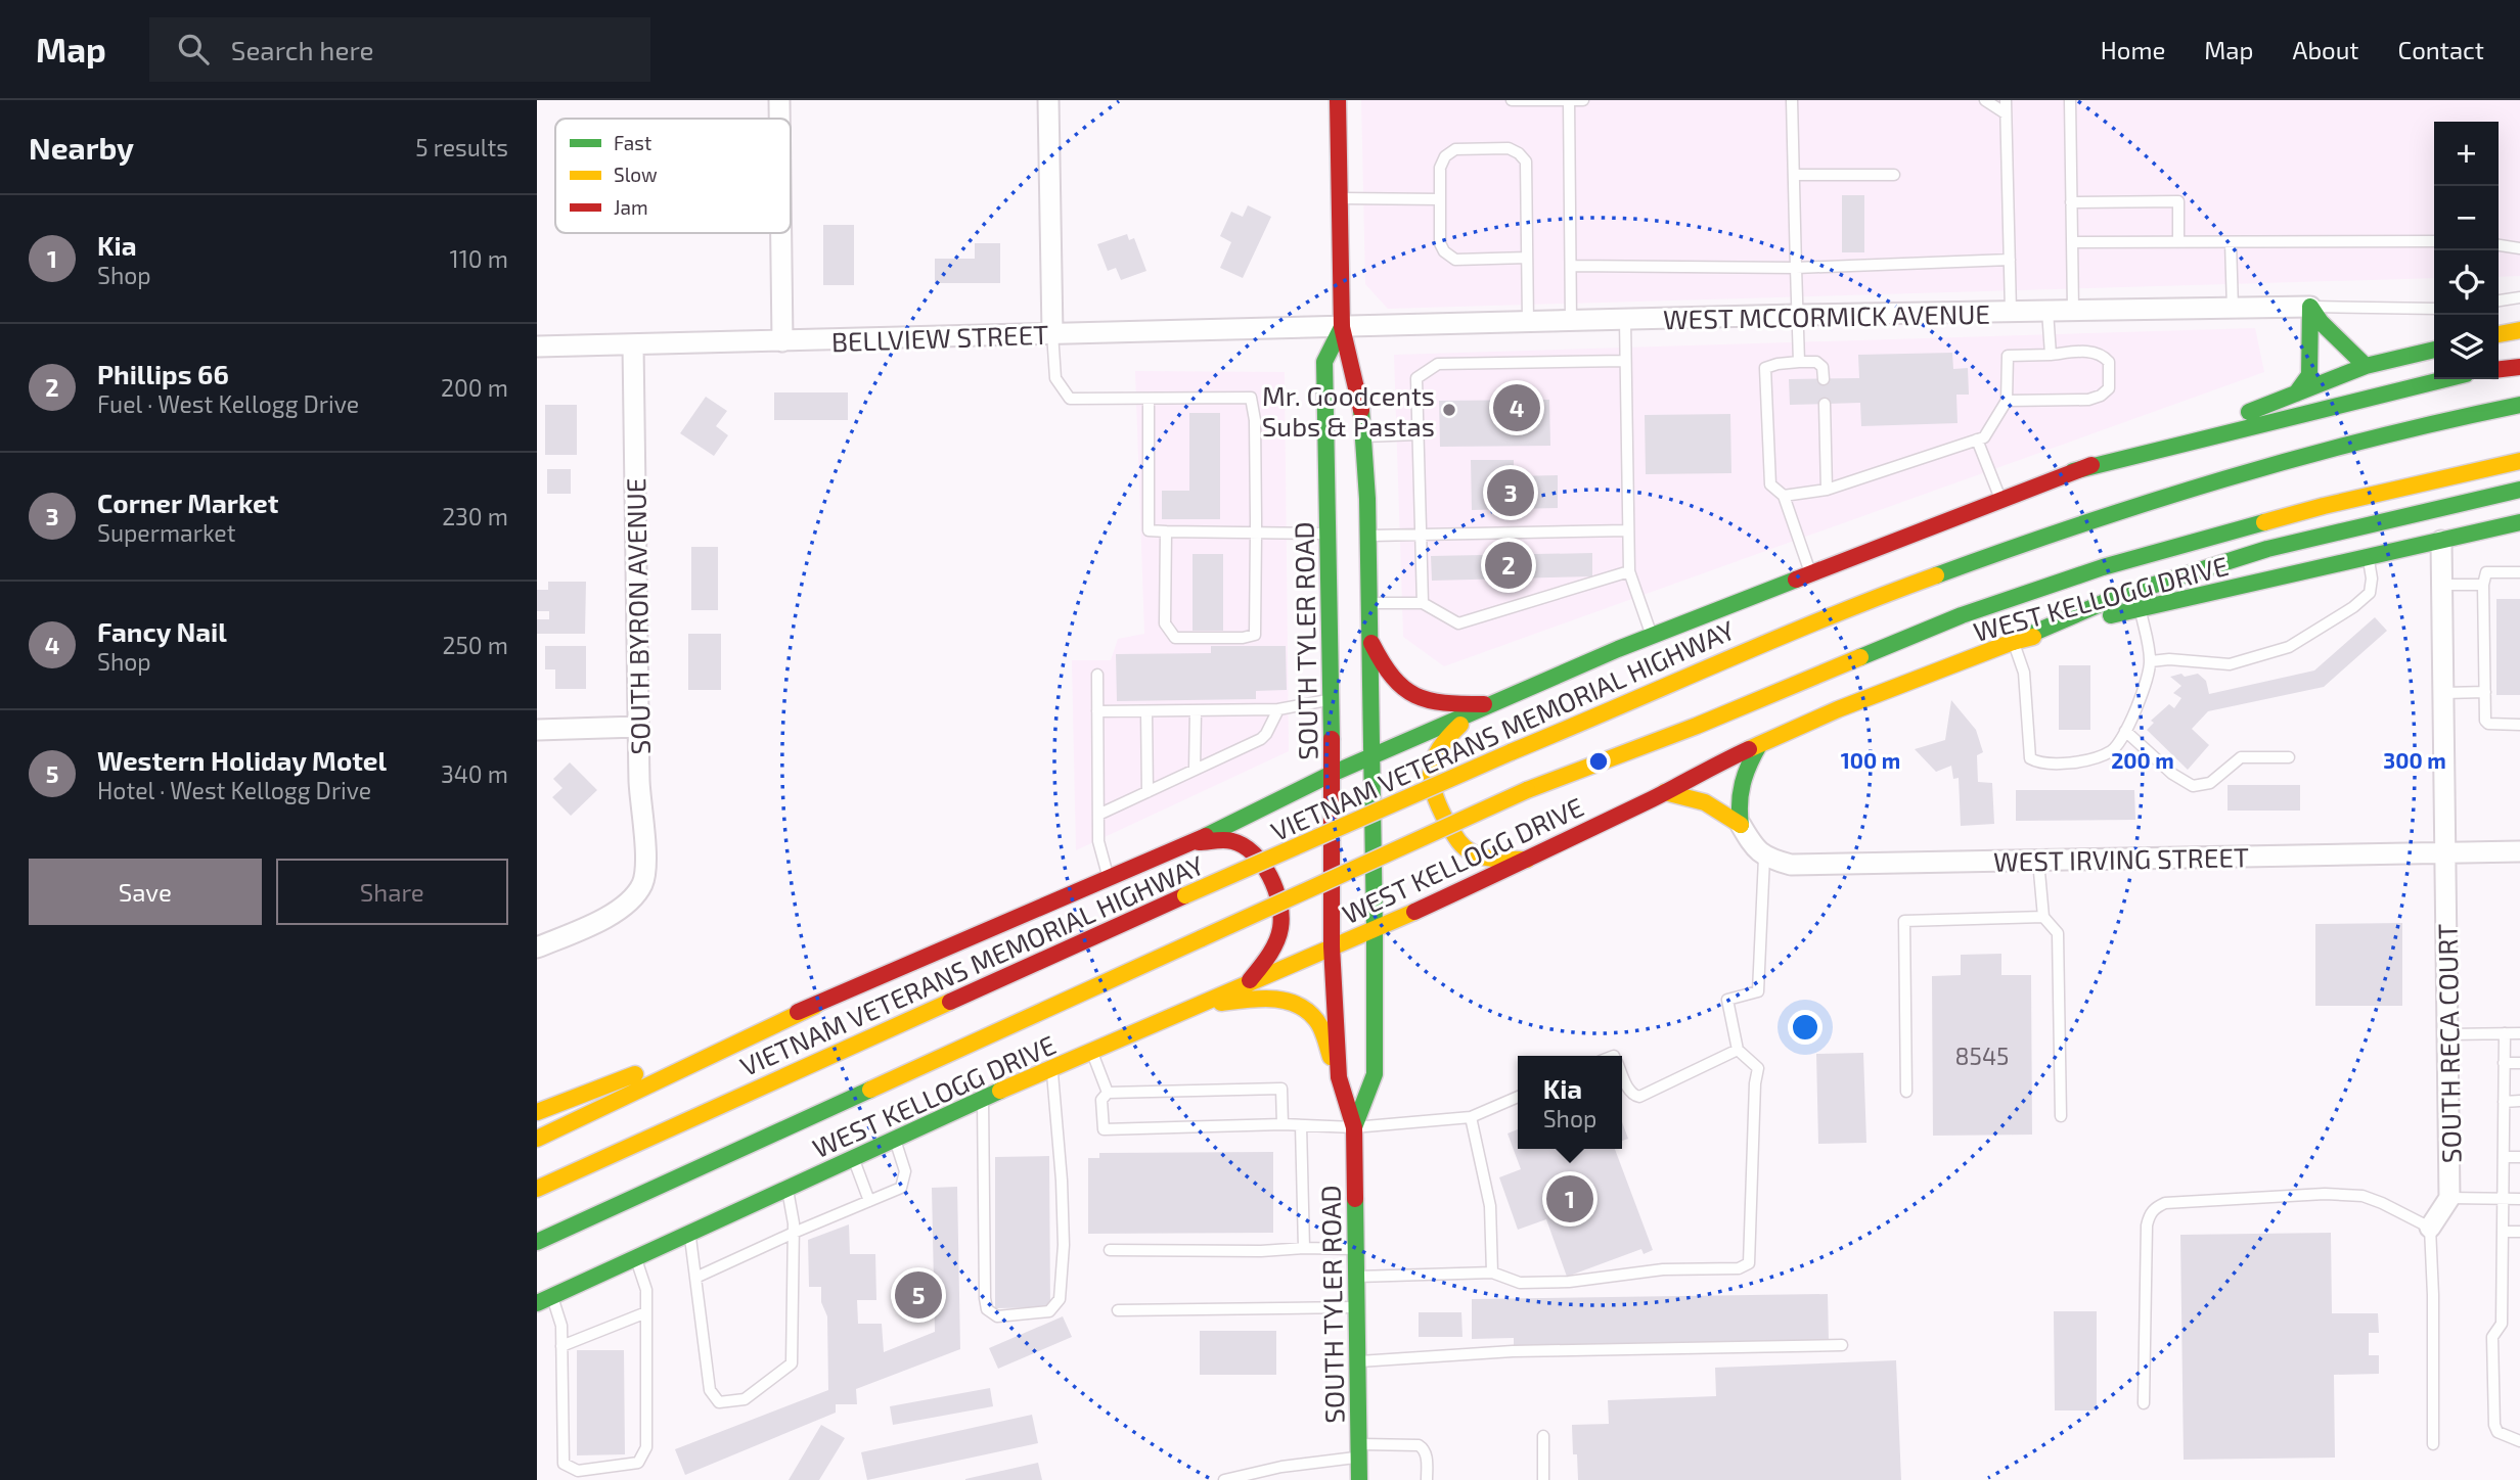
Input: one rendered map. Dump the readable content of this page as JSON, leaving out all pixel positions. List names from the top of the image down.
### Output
{
  "streets": {
    "main road": ["WEST KELLOGG DRIVE", "SOUTH TYLER ROAD", "VIETNAM VETERANS MEMORIAL HIGHWAY"],
    "street": [
      "WEST MCCORMICK AVENUE",
      "BELLVIEW STREET",
      "SOUTH BYRON AVENUE",
      "WEST IRVING STREET",
      "SOUTH RECA COURT"
    ]
  },
  "crossings": [
    ["WEST MCCORMICK AVENUE", "BELLVIEW STREET"],
    ["WEST MCCORMICK AVENUE", "SOUTH TYLER ROAD"],
    ["BELLVIEW STREET", "SOUTH BYRON AVENUE"],
    ["BELLVIEW STREET", "SOUTH TYLER ROAD"],
    ["WEST KELLOGG DRIVE", "SOUTH TYLER ROAD"],
    ["WEST KELLOGG DRIVE", "SOUTH RECA COURT"],
    ["WEST IRVING STREET", "SOUTH RECA COURT"]
  ],
  "places": ["Mr. Goodcents Subs & Pastas"],
  "house_numbers": ["8545"],
  "legend": ["Fast", "Slow", "Jam"],
  "page": {
    "header": "Map",
    "search": "Search here",
    "nav": [
      "Home",
      "Map",
      "About",
      "Contact"
    ],
    "heading": ["Nearby", "5 results"],
    "map_buttons": ["+", "−"],
    "list": [
      {
        "mark": "1",
        "name": "Kia",
        "note": "Shop",
        "value": "110 m"
      },
      {
        "mark": "2",
        "name": "Phillips 66",
        "note": "Fuel · West Kellogg Drive",
        "value": "200 m"
      },
      {
        "mark": "3",
        "name": "Corner Market",
        "note": "Supermarket",
        "value": "230 m"
      },
      {
        "mark": "4",
        "name": "Fancy Nail",
        "note": "Shop",
        "value": "250 m"
      },
      {
        "mark": "5",
        "name": "Western Holiday Motel",
        "note": "Hotel · West Kellogg Drive",
        "value": "340 m"
      }
    ],
    "pins": [
      "4",
      "3",
      "2",
      "1",
      "5"
    ],
    "buttons": ["Save", "Share"],
    "popup": ["Kia", "Shop"]
  },
  "rings": ["100 m", "200 m", "300 m"]
}
